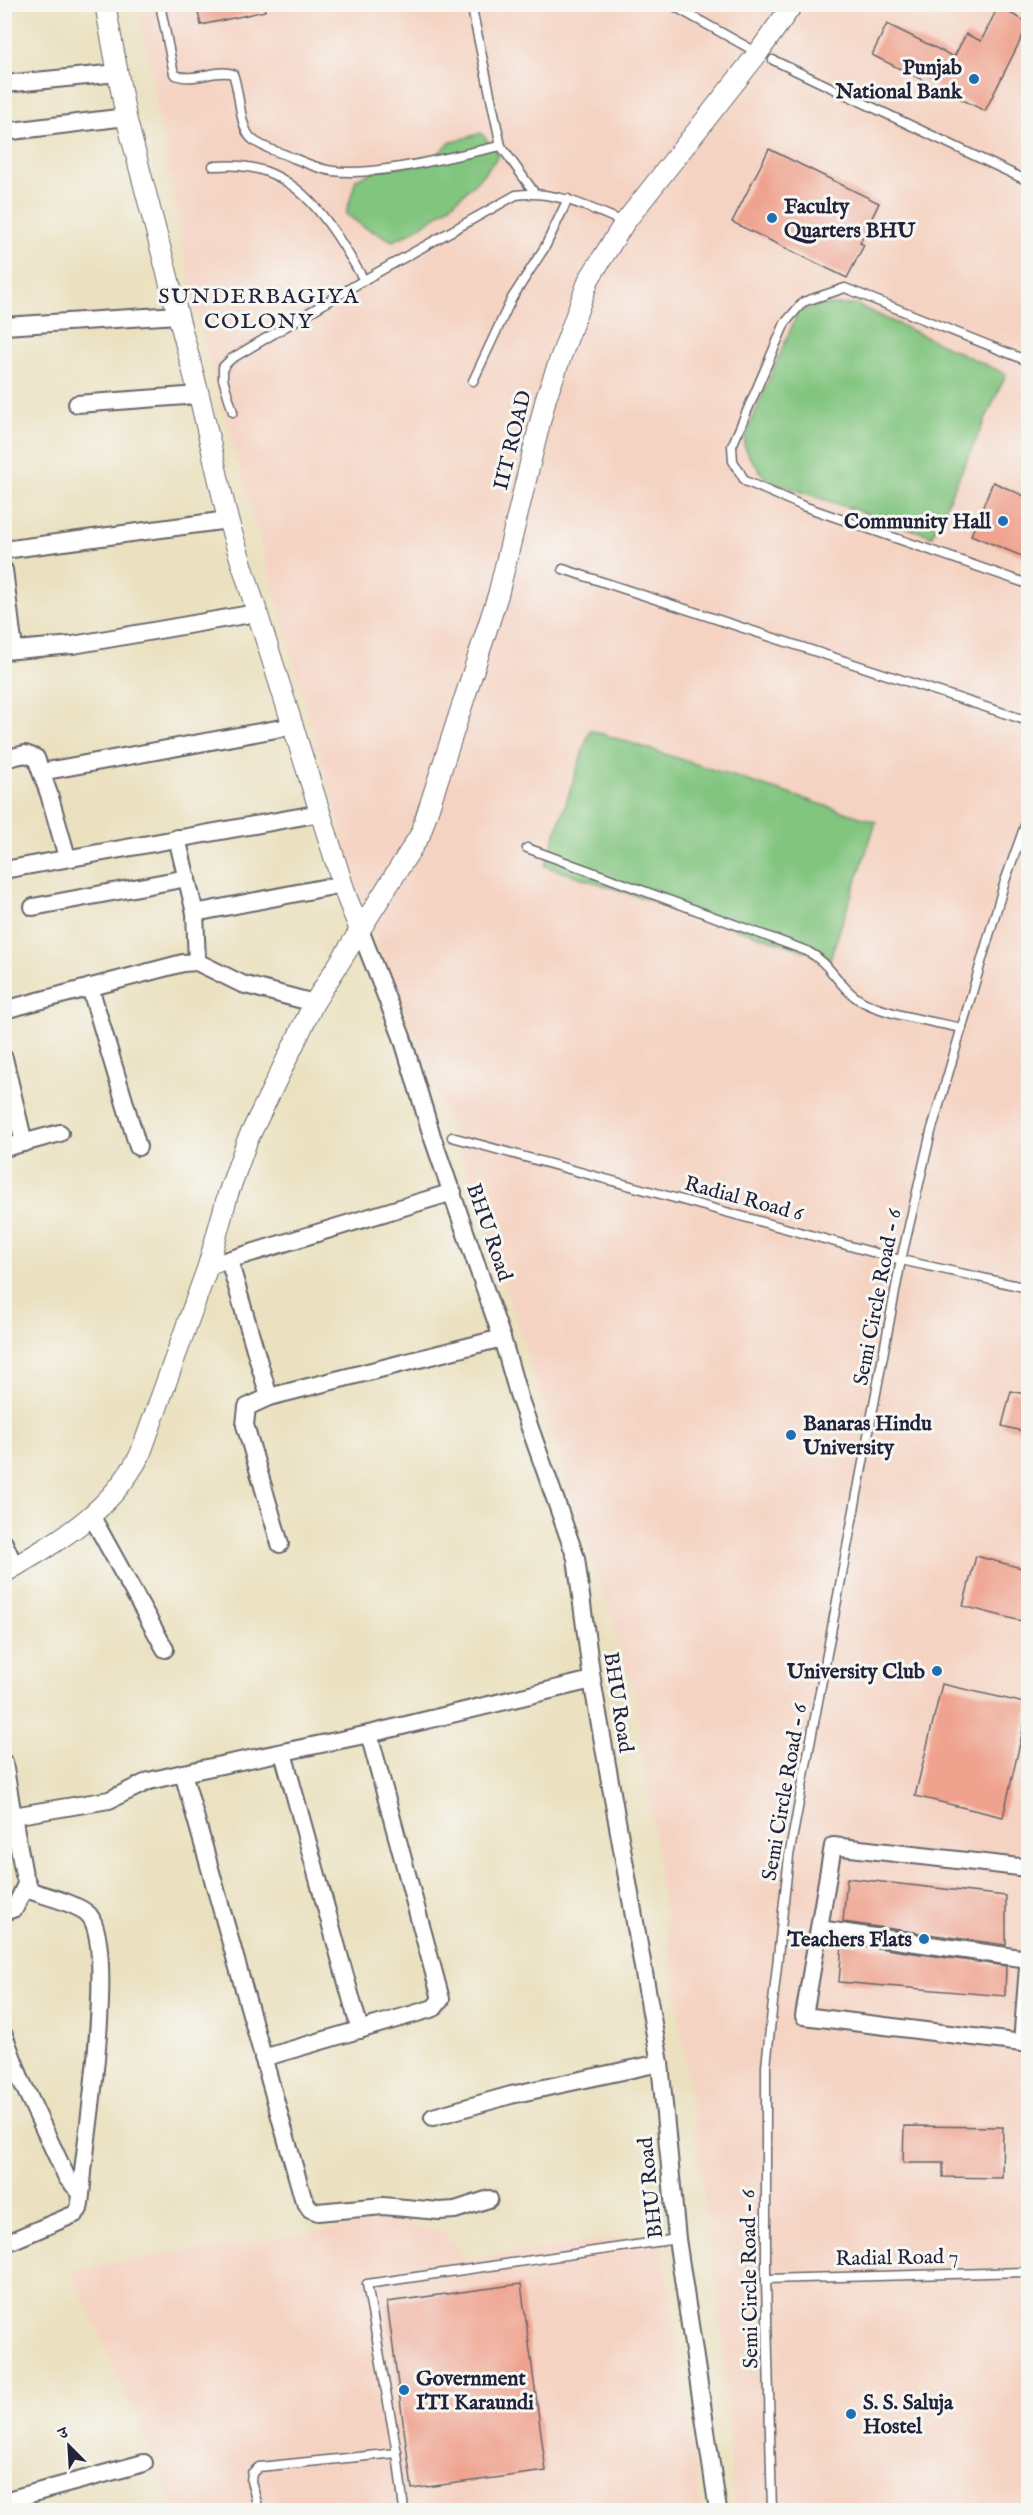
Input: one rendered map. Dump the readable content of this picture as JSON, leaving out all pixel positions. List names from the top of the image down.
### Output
{
  "streets": {
    "street": ["IIT ROAD", "BHU Road"],
    "lane": ["Radial Road 6", "Semi Circle Road - 6", "Radial Road 7"]
  },
  "crossings": [
    ["IIT ROAD", "BHU Road"],
    ["Radial Road 6", "Semi Circle Road - 6"],
    ["Semi Circle Road - 6", "Radial Road 7"]
  ],
  "districts": ["SUNDERBAGIYA COLONY"],
  "places": [
    "Punjab National Bank",
    "Faculty Quarters BHU",
    "Community Hall",
    "Banaras Hindu University",
    "University Club",
    "Teachers Flats",
    "Government ITI Karaundi",
    "S. S. Saluja Hostel"
  ],
  "north": "top left"
}
